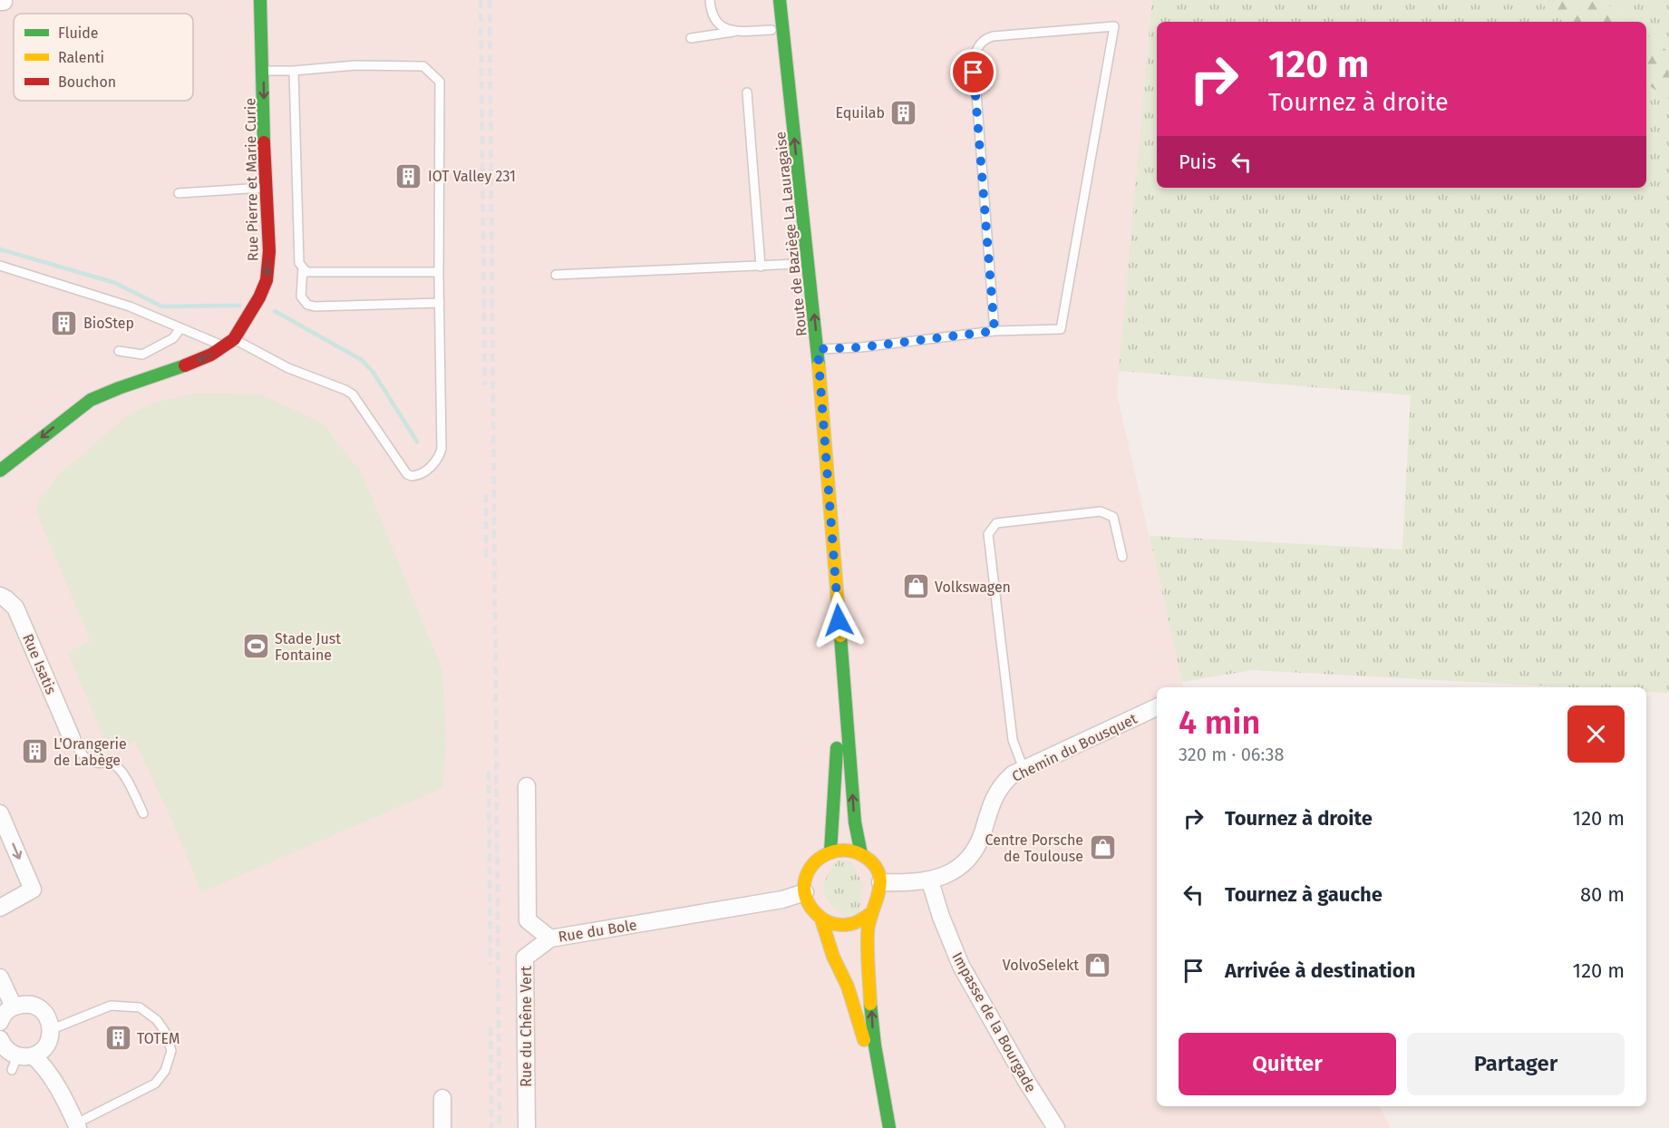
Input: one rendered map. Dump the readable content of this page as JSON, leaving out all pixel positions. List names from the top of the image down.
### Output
{
  "streets": {
    "main road": ["Rue Pierre et Marie Curie", "Route de Baziège La Lauragaise"],
    "street": [
      "Rue Isatis",
      "Chemin du Bousquet",
      "Rue du Bole",
      "Impasse de la Bourgade",
      "Rue du Chêne Vert"
    ]
  },
  "crossings": [
    ["Route de Baziège La Lauragaise", "Chemin du Bousquet"],
    ["Route de Baziège La Lauragaise", "Rue du Bole"],
    ["Chemin du Bousquet", "Rue du Bole"],
    ["Chemin du Bousquet", "Impasse de la Bourgade"],
    ["Rue du Bole", "Rue du Chêne Vert"]
  ],
  "one_way": ["Rue Pierre et Marie Curie"],
  "places": {
    "building": [
      "Equilab",
      "IOT Valley 231",
      "BioStep",
      "L'Orangerie de Labège",
      "TOTEM"
    ],
    "shop": ["Volkswagen", "Centre Porsche de Toulouse", "VolvoSelekt"],
    "sports": ["Stade Just Fontaine"]
  },
  "legend": ["Fluide", "Ralenti", "Bouchon"],
  "page": {
    "turn": ["120 m", "Tournez à droite"],
    "then": "Puis",
    "heading": ["4 min", "320 m · 06:38"],
    "list": [
      {
        "name": "Tournez à droite",
        "value": "120 m"
      },
      {
        "name": "Tournez à gauche",
        "value": "80 m"
      },
      {
        "name": "Arrivée à destination",
        "value": "120 m"
      }
    ],
    "buttons": ["Quitter", "Partager"]
  }
}
